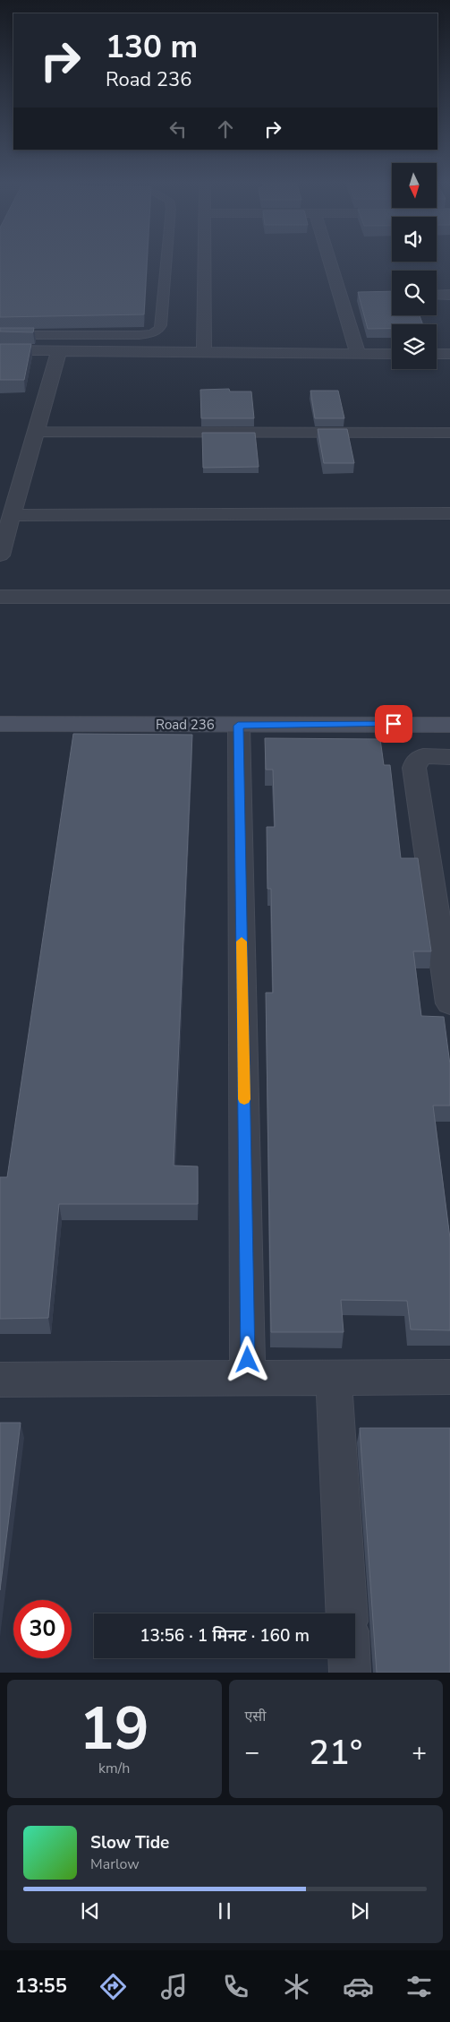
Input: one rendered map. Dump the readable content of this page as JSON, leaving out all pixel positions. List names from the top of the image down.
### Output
{
  "streets": {
    "street": ["Road 236"]
  },
  "north": "bottom",
  "page": {
    "turn": ["130 m", "Road 236"],
    "limit": "30",
    "trip": "13:56 · 1 मिनट · 160 m",
    "tile": [
      ["19", "km/h"],
      "एसी"
    ],
    "heat": ["−", "21°", "+"],
    "song": ["Slow Tide", "Marlow"],
    "tabs": "13:55"
  }
}
